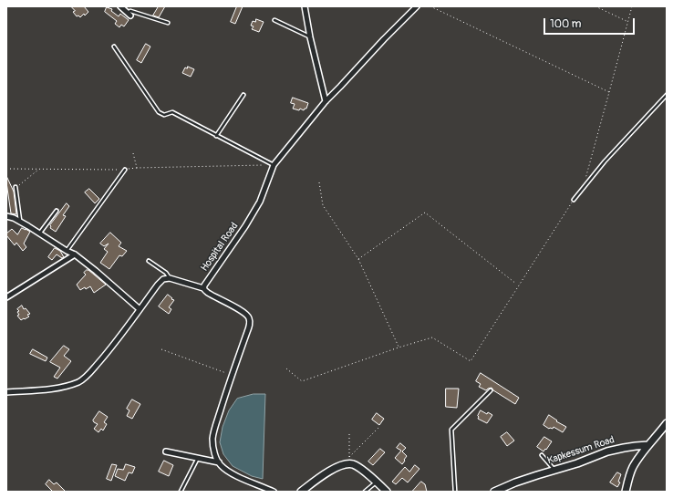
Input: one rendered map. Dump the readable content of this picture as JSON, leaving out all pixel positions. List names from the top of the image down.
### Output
{
  "streets": {
    "street": ["Hospital Road", "Kapkessum Road"]
  },
  "scale_bar": "100 m"
}
